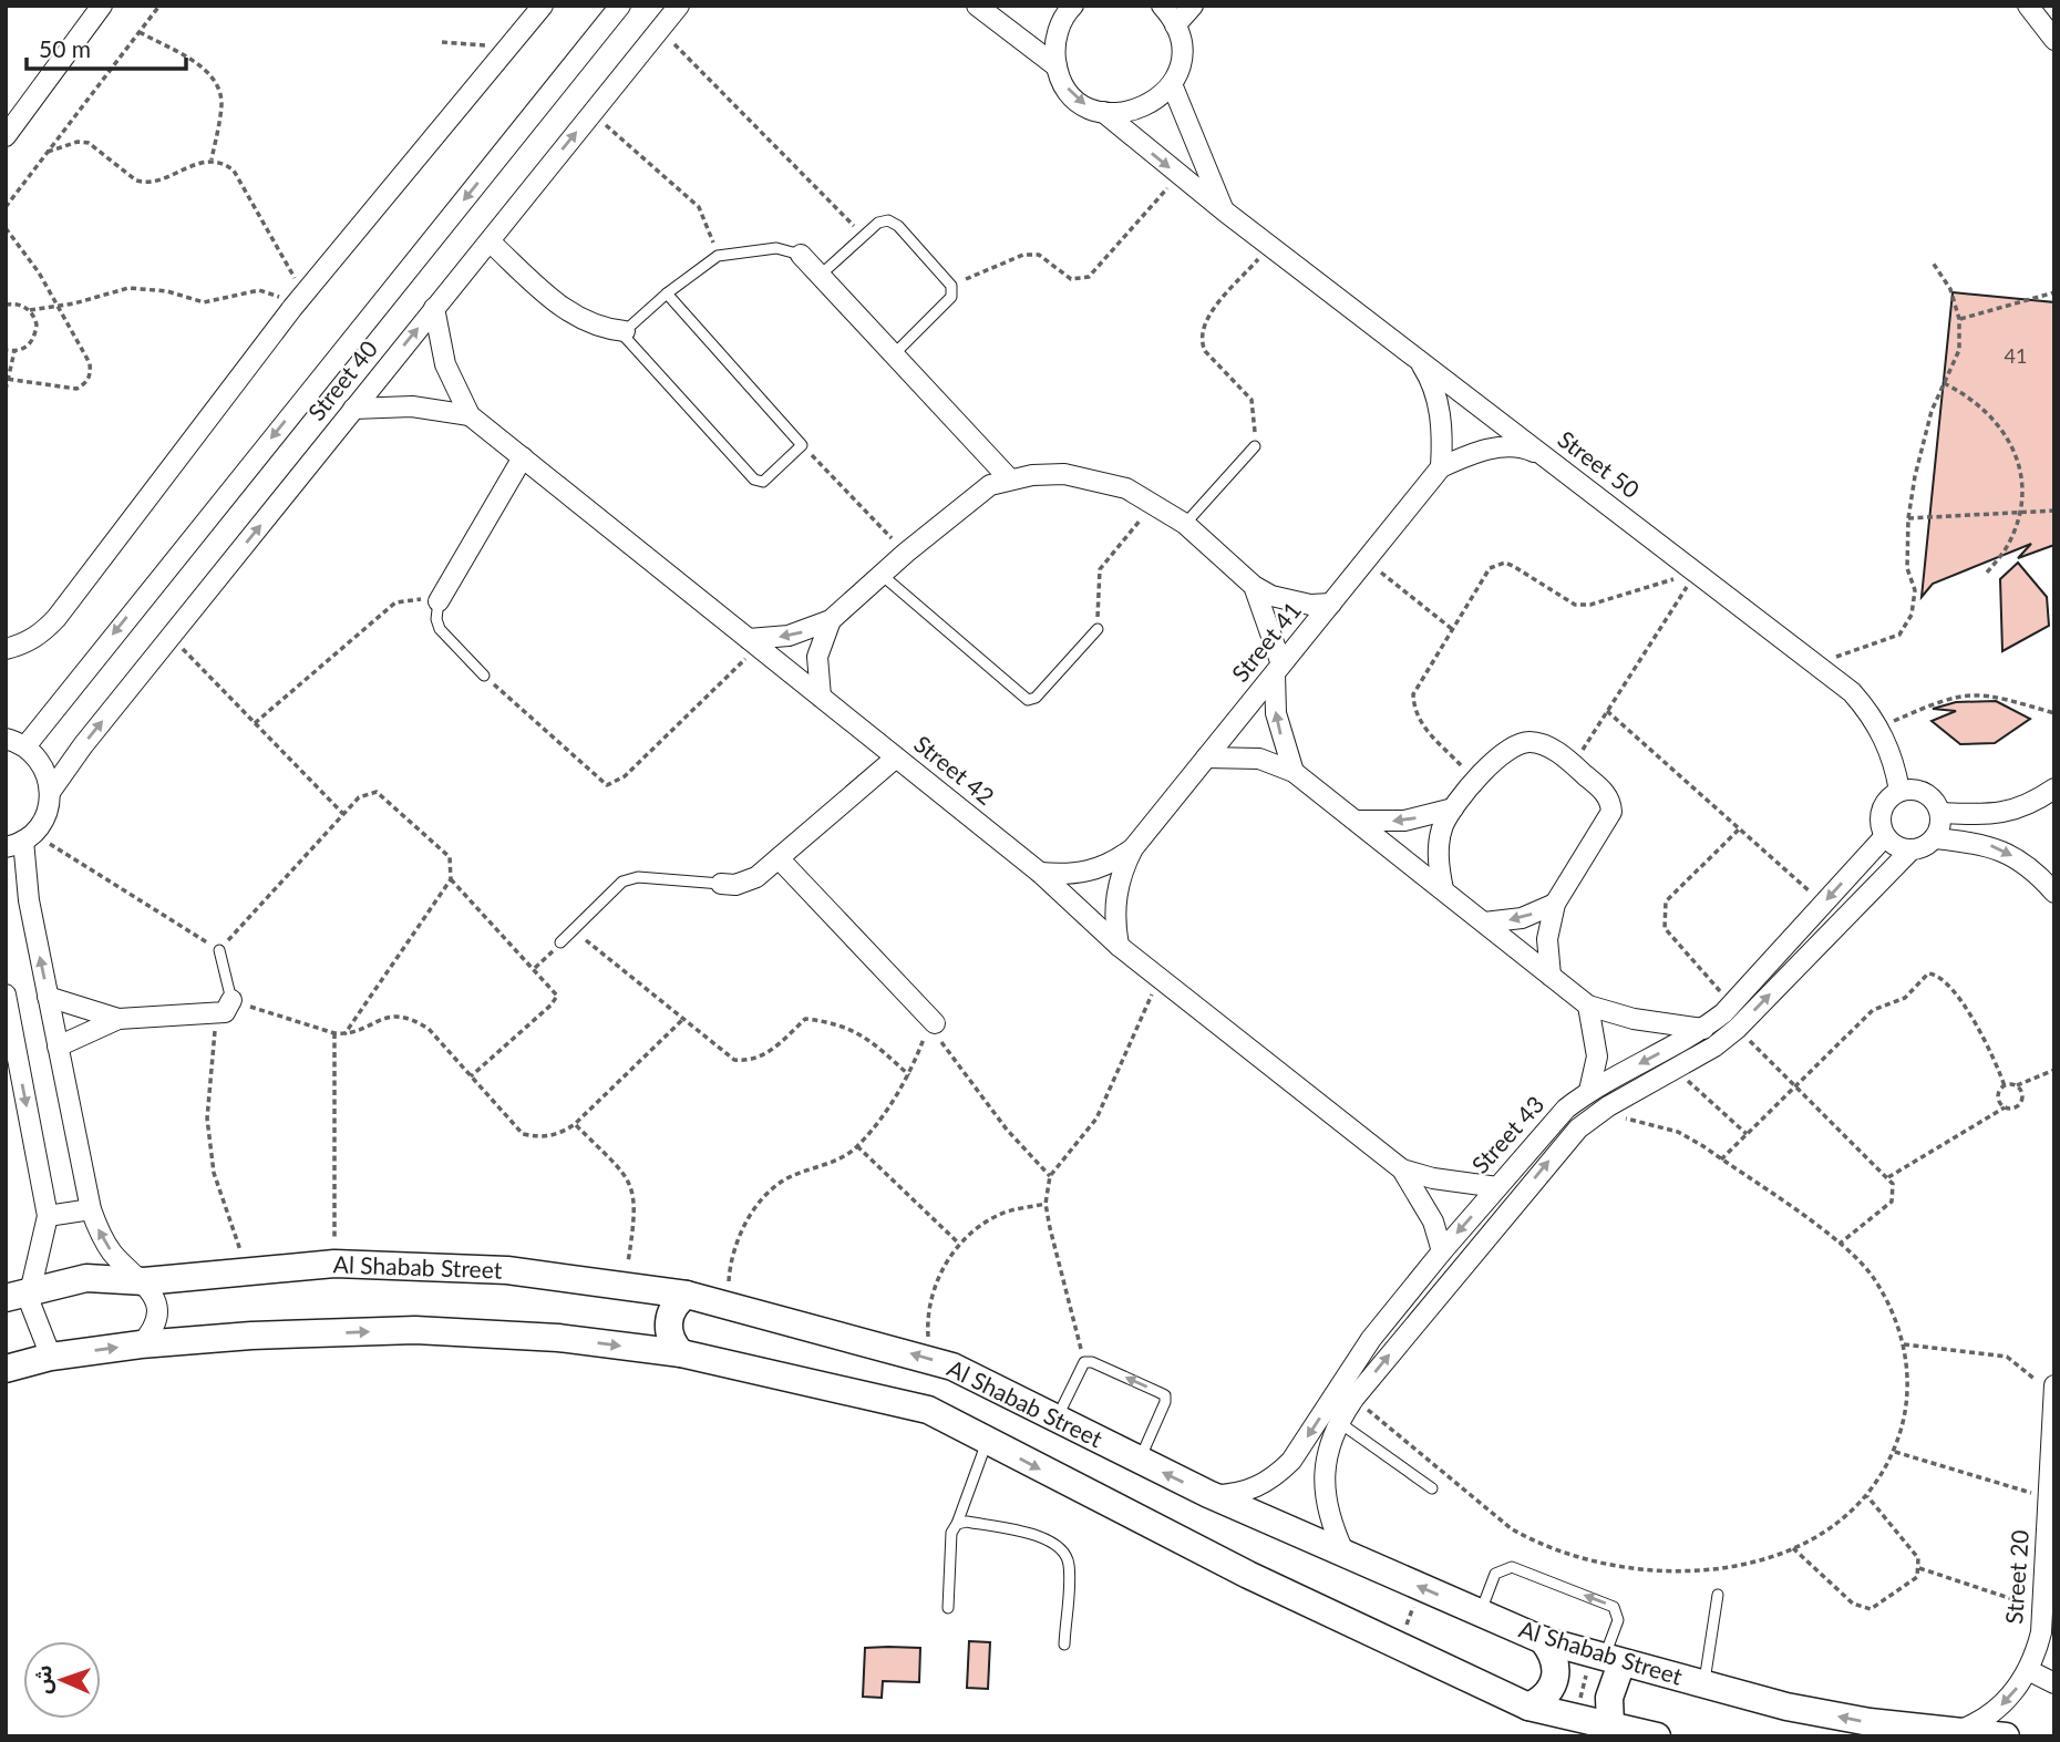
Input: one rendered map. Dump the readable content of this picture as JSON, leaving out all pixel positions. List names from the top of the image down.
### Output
{
  "streets": {
    "street": [
      "Street 40",
      "Street 50",
      "Street 41",
      "Street 42",
      "Street 43",
      "Al Shabab Street",
      "Street 20"
    ]
  },
  "crossings": [
    ["Street 40", "Street 42"],
    ["Street 50", "Street 41"],
    ["Street 50", "Street 43"],
    ["Street 41", "Street 42"],
    ["Street 42", "Street 43"],
    ["Street 43", "Al Shabab Street"],
    ["Al Shabab Street", "Street 20"]
  ],
  "house_numbers": ["41"],
  "scale_bar": "50 m",
  "north": "left"
}
